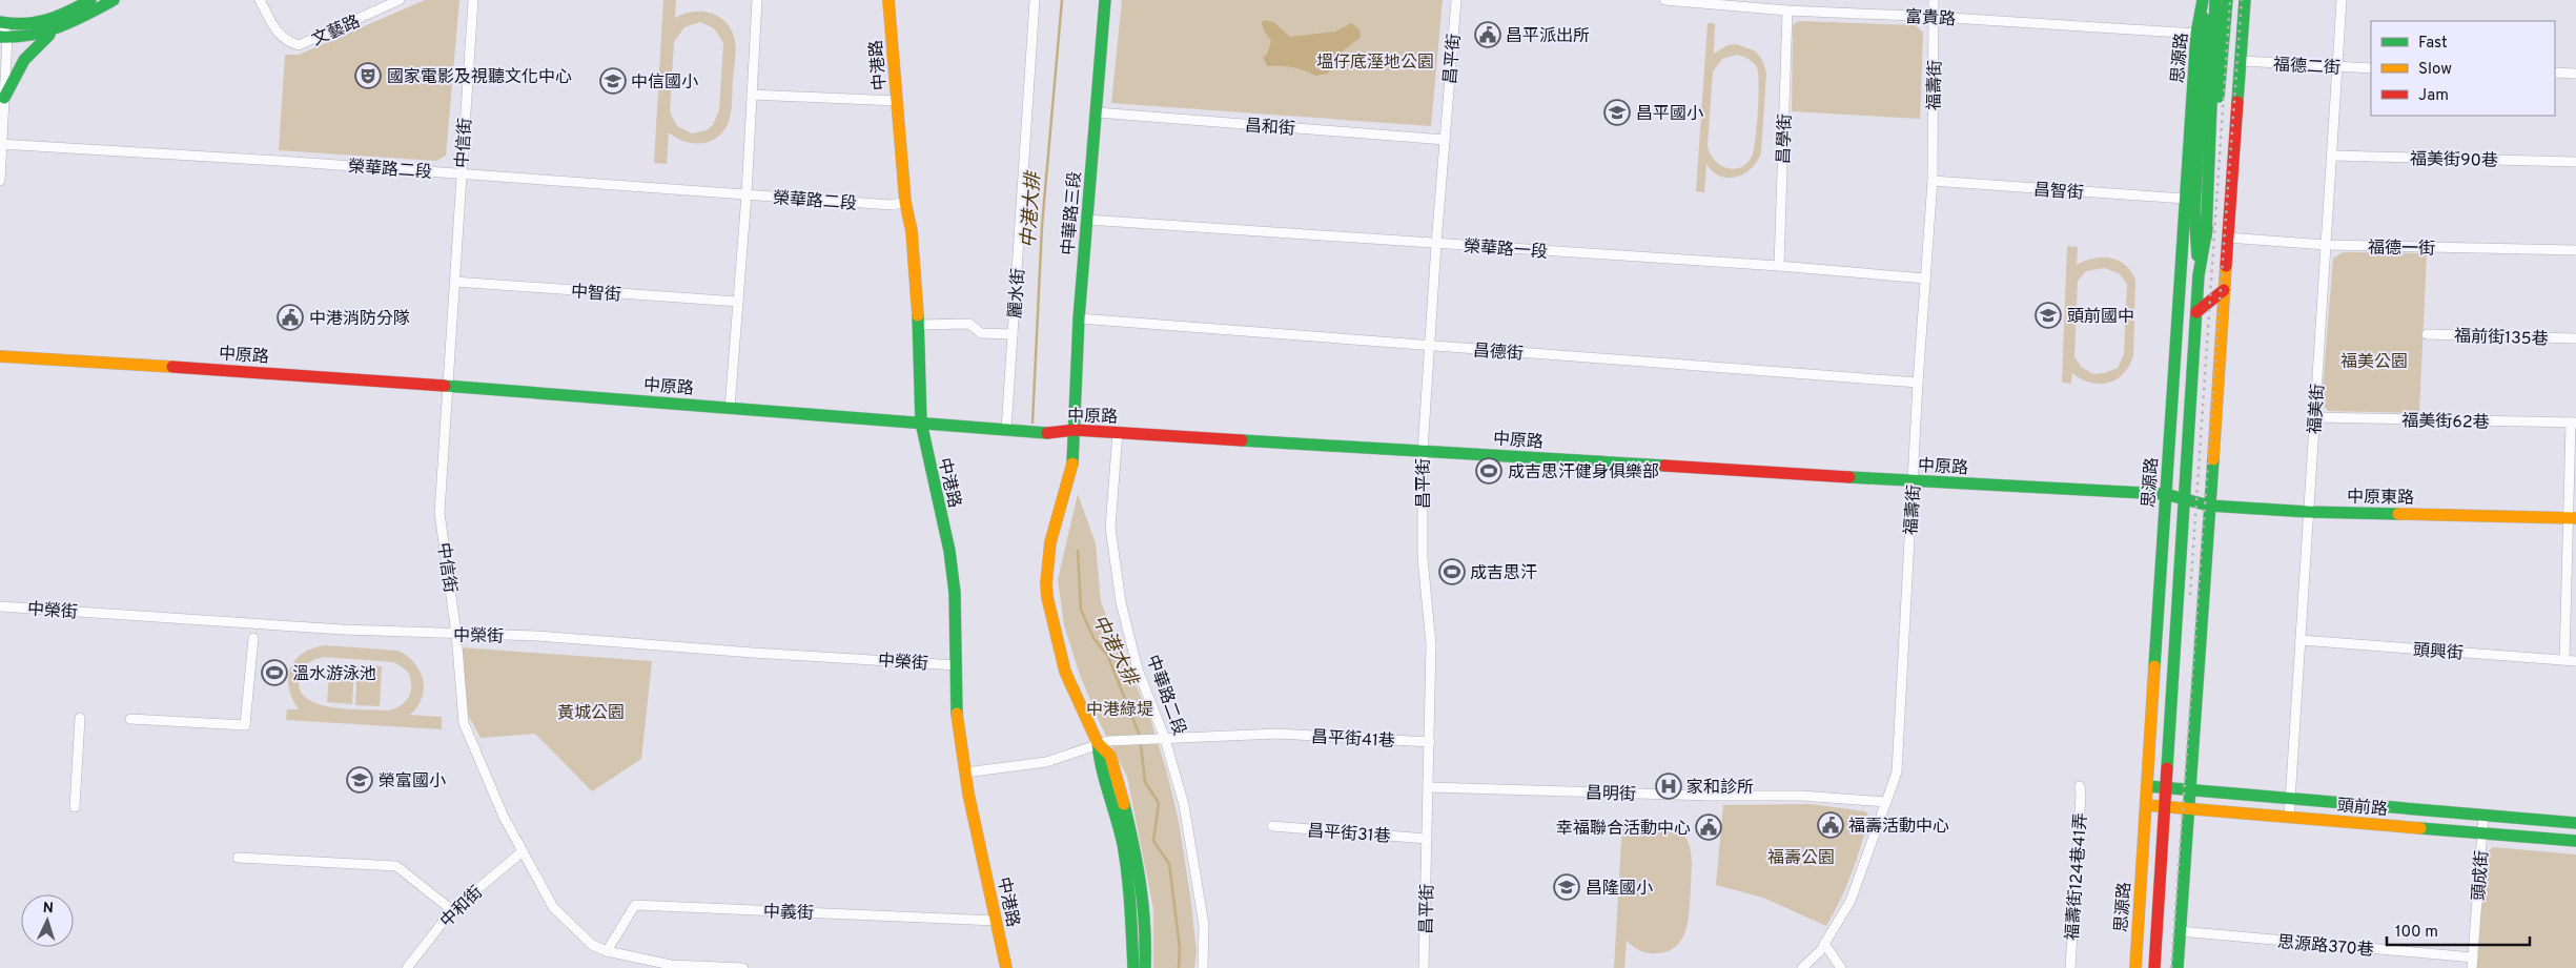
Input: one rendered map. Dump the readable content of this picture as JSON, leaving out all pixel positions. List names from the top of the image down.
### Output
{
  "streets": {
    "main road": [
      "思源路",
      "中港路",
      "中華路三段",
      "中原路",
      "中原東路",
      "頭前路"
    ],
    "street": [
      "富貴路",
      "文藝路",
      "昌平街",
      "福德二街",
      "福壽街",
      "昌和街",
      "昌學街",
      "中信街",
      "福美街90巷",
      "榮華路二段",
      "昌智街",
      "福德一街",
      "榮華路一段",
      "中智街",
      "麗水街",
      "福前街135巷",
      "昌德街",
      "福美街",
      "福美街62巷",
      "中榮街",
      "頭興街",
      "中華路二段",
      "昌平街41巷",
      "昌明街",
      "昌平街31巷",
      "頭成街",
      "福壽街124巷41弄",
      "中和街",
      "中義街",
      "思源路370巷"
    ]
  },
  "crossings": [
    ["富貴路", "思源路"],
    ["富貴路", "福壽街"],
    ["富貴路", "昌學街"],
    ["思源路", "昌智街"],
    ["思源路", "中原路"],
    ["思源路", "中原東路"],
    ["思源路", "頭前路"],
    ["昌平街", "昌和街"],
    ["昌平街", "榮華路一段"],
    ["昌平街", "昌德街"],
    ["昌平街", "中原路"],
    ["昌平街", "昌平街41巷"],
    ["昌平街", "昌明街"],
    ["昌平街", "昌平街31巷"],
    ["中港路", "榮華路二段"],
    ["中港路", "中原路"],
    ["中港路", "中榮街"],
    ["中港路", "昌平街41巷"],
    ["中港路", "中義街"],
    ["福德二街", "福美街"],
    ["福壽街", "昌智街"],
    ["福壽街", "榮華路一段"],
    ["福壽街", "昌德街"],
    ["福壽街", "中原路"],
    ["福壽街", "昌明街"],
    ["昌和街", "中華路三段"],
    ["昌學街", "榮華路一段"],
    ["中信街", "榮華路二段"],
    ["中信街", "中智街"],
    ["中信街", "中原路"],
    ["中信街", "中榮街"],
    ["中信街", "中和街"],
    ["中信街", "中義街"],
    ["福美街90巷", "福美街"],
    ["中華路三段", "榮華路一段"],
    ["中華路三段", "昌德街"],
    ["中華路三段", "中原路"],
    ["福德一街", "福美街"],
    ["麗水街", "中原路"],
    ["中原路", "中原東路"],
    ["中原路", "中華路二段"],
    ["福美街", "福美街62巷"],
    ["福美街", "中原東路"],
    ["福美街", "頭興街"],
    ["福美街", "頭前路"],
    ["中華路二段", "昌平街41巷"],
    ["頭前路", "頭成街"],
    ["頭成街", "思源路370巷"]
  ],
  "water": ["中港大排"],
  "parks": [
    "塭仔底溼地公園",
    "福美公園",
    "中港綠堤",
    "黃城公園",
    "福壽公園"
  ],
  "places": {
    "public building": [
      "昌平派出所",
      "中港消防分隊",
      "福壽活動中心",
      "幸福聯合活動中心"
    ],
    "theatre": ["國家電影及視聽文化中心"],
    "school or university": [
      "中信國小",
      "昌平國小",
      "頭前國中",
      "榮富國小",
      "昌隆國小"
    ],
    "sports": ["成吉思汗健身俱樂部", "成吉思汗", "溫水游泳池"],
    "hospital": ["家和診所"]
  },
  "legend": ["Fast", "Slow", "Jam"],
  "scale_bar": "100 m",
  "north": "top"
}
